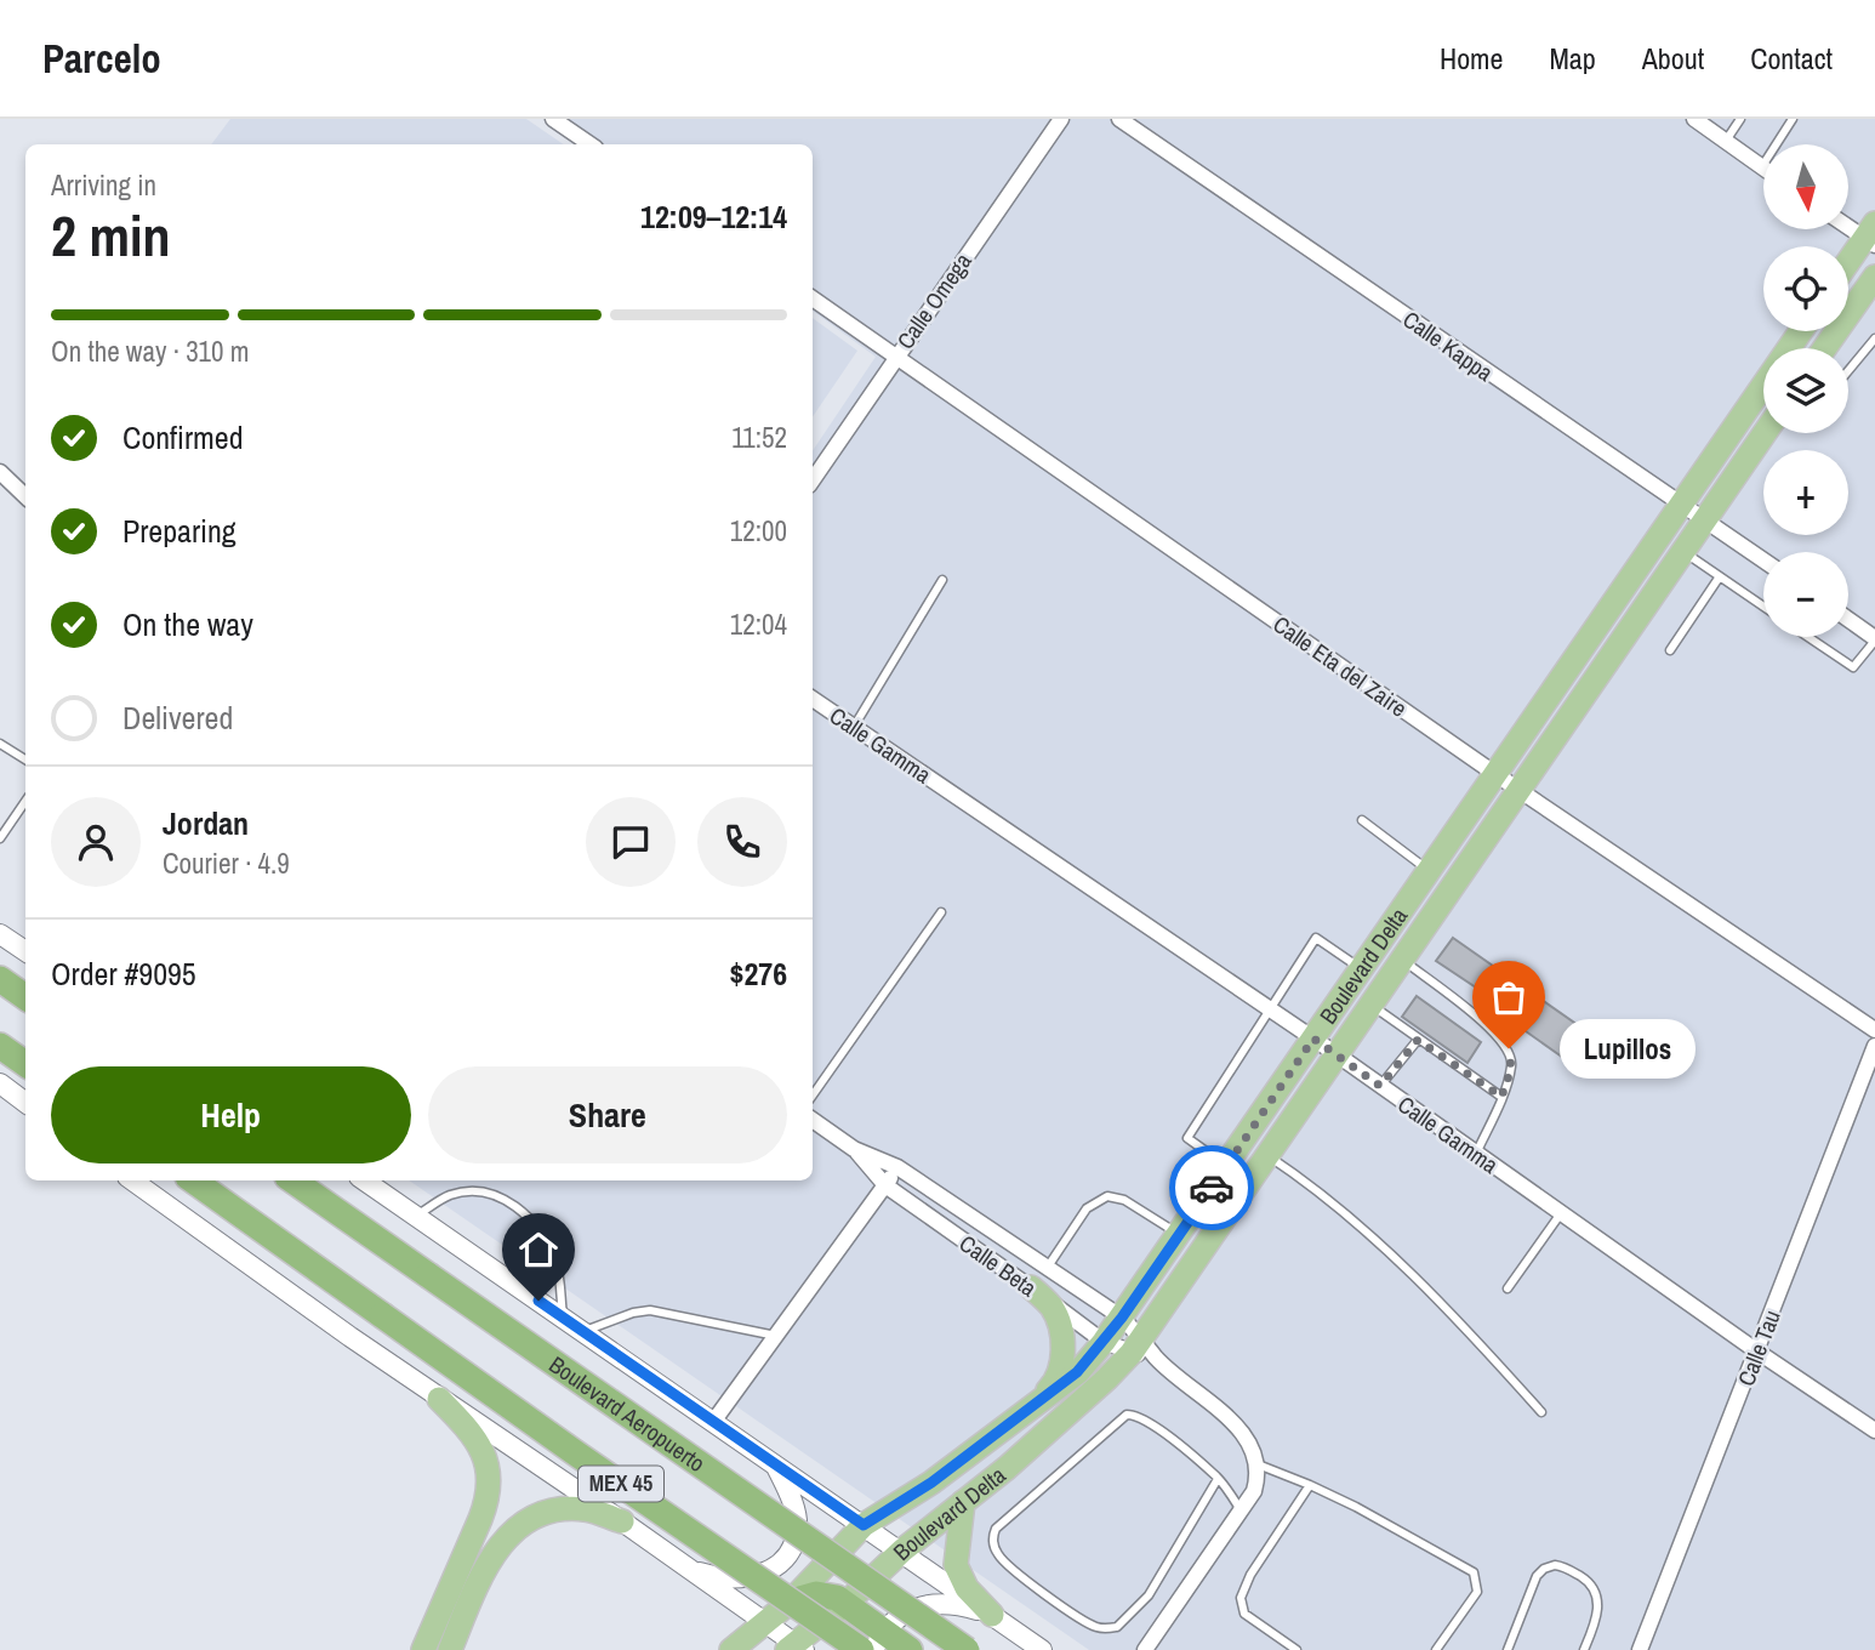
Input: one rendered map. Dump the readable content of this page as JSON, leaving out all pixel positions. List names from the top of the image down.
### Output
{
  "streets": {
    "highway": ["Boulevard Aeropuerto", "MEX 45"],
    "main road": ["Boulevard Delta"],
    "street": [
      "Calle Omega",
      "Calle Kappa",
      "Calle Eta del Zaire",
      "Calle Gamma",
      "Calle Beta",
      "Calle Tau"
    ]
  },
  "crossings": [
    ["Calle Omega", "Calle Eta del Zaire"],
    ["Calle Kappa", "Boulevard Delta"],
    ["Calle Eta del Zaire", "Boulevard Delta"],
    ["Calle Gamma", "Boulevard Delta"],
    ["Calle Gamma", "Calle Tau"],
    ["Boulevard Delta", "Calle Beta"],
    ["Boulevard Delta", "Boulevard Aeropuerto"]
  ],
  "places": ["Lupillos"],
  "north": "bottom",
  "page": {
    "header": "Parcelo",
    "nav": [
      "Home",
      "Map",
      "About",
      "Contact"
    ],
    "map_buttons": ["+", "−"],
    "heading": ["2 min", "Arriving in", "12:09–12:14"],
    "panel": [
      "Jordan",
      "Courier · 4.9",
      "Order #9095",
      "$276"
    ],
    "bar": "On the way · 310 m",
    "list": [
      ["Confirmed", "11:52"],
      ["Preparing", "12:00"],
      ["On the way", "12:04"],
      "Delivered"
    ],
    "bubble": "Lupillos",
    "buttons": ["Help", "Share"]
  }
}
